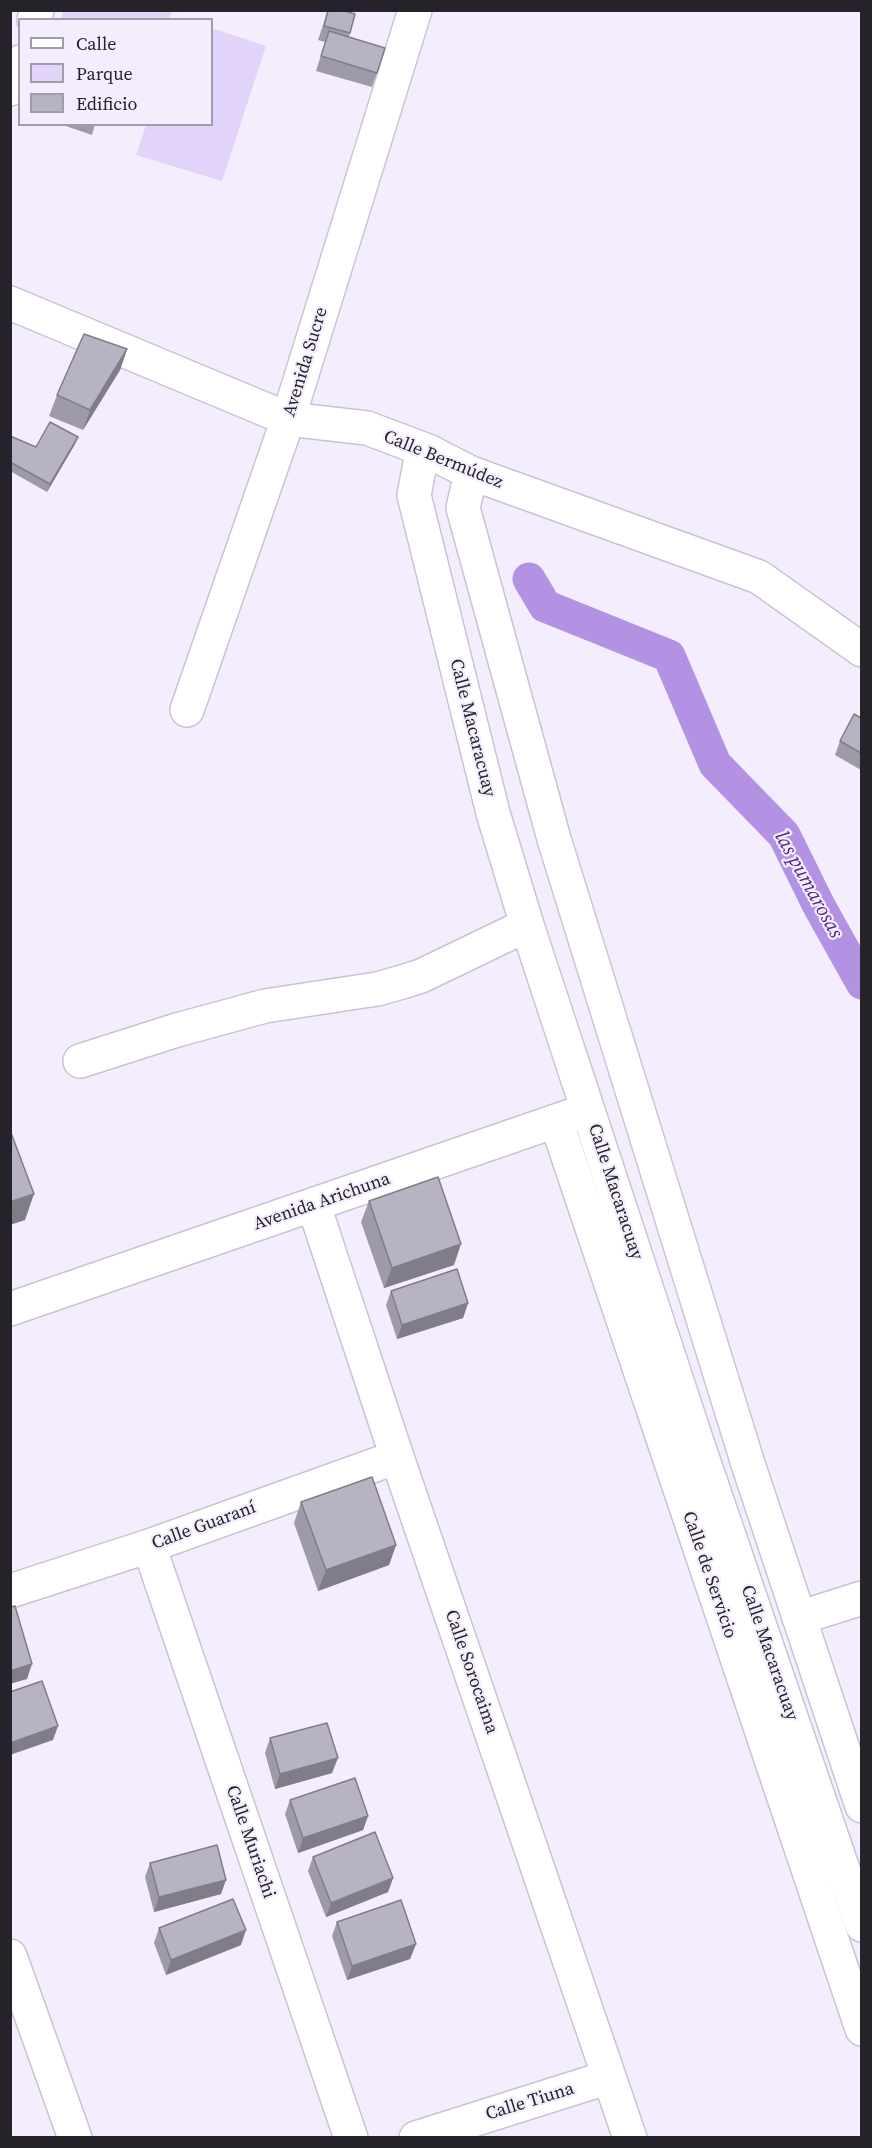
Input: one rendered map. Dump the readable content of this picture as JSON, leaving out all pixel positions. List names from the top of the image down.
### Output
{
  "streets": {
    "street": [
      "Avenida Sucre",
      "Calle Bermúdez",
      "Calle Macaracuay",
      "Avenida Arichuna",
      "Calle Guaraní",
      "Calle de Servicio",
      "Calle Sorocaima",
      "Calle Muriachi",
      "Calle Tiuna"
    ]
  },
  "crossings": [
    ["Avenida Sucre", "Calle Bermúdez"],
    ["Calle Bermúdez", "Calle Macaracuay"],
    ["Calle Macaracuay", "Avenida Arichuna"],
    ["Avenida Arichuna", "Calle de Servicio"],
    ["Avenida Arichuna", "Calle Sorocaima"],
    ["Calle Guaraní", "Calle Sorocaima"],
    ["Calle Guaraní", "Calle Muriachi"],
    ["Calle Sorocaima", "Calle Tiuna"]
  ],
  "water": ["las pumarosas"],
  "legend": ["Calle", "Parque", "Edificio"]
}
